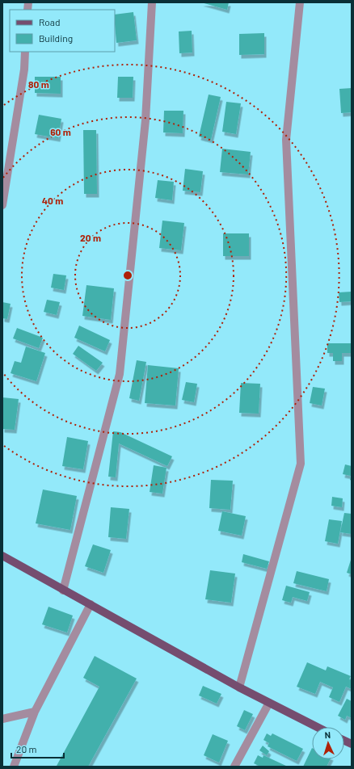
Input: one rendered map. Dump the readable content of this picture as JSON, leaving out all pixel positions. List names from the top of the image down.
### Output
{
  "legend": ["Road", "Building"],
  "scale_bar": "20 m",
  "north": "top",
  "rings": [
    "80 m",
    "60 m",
    "40 m",
    "20 m"
  ]
}
